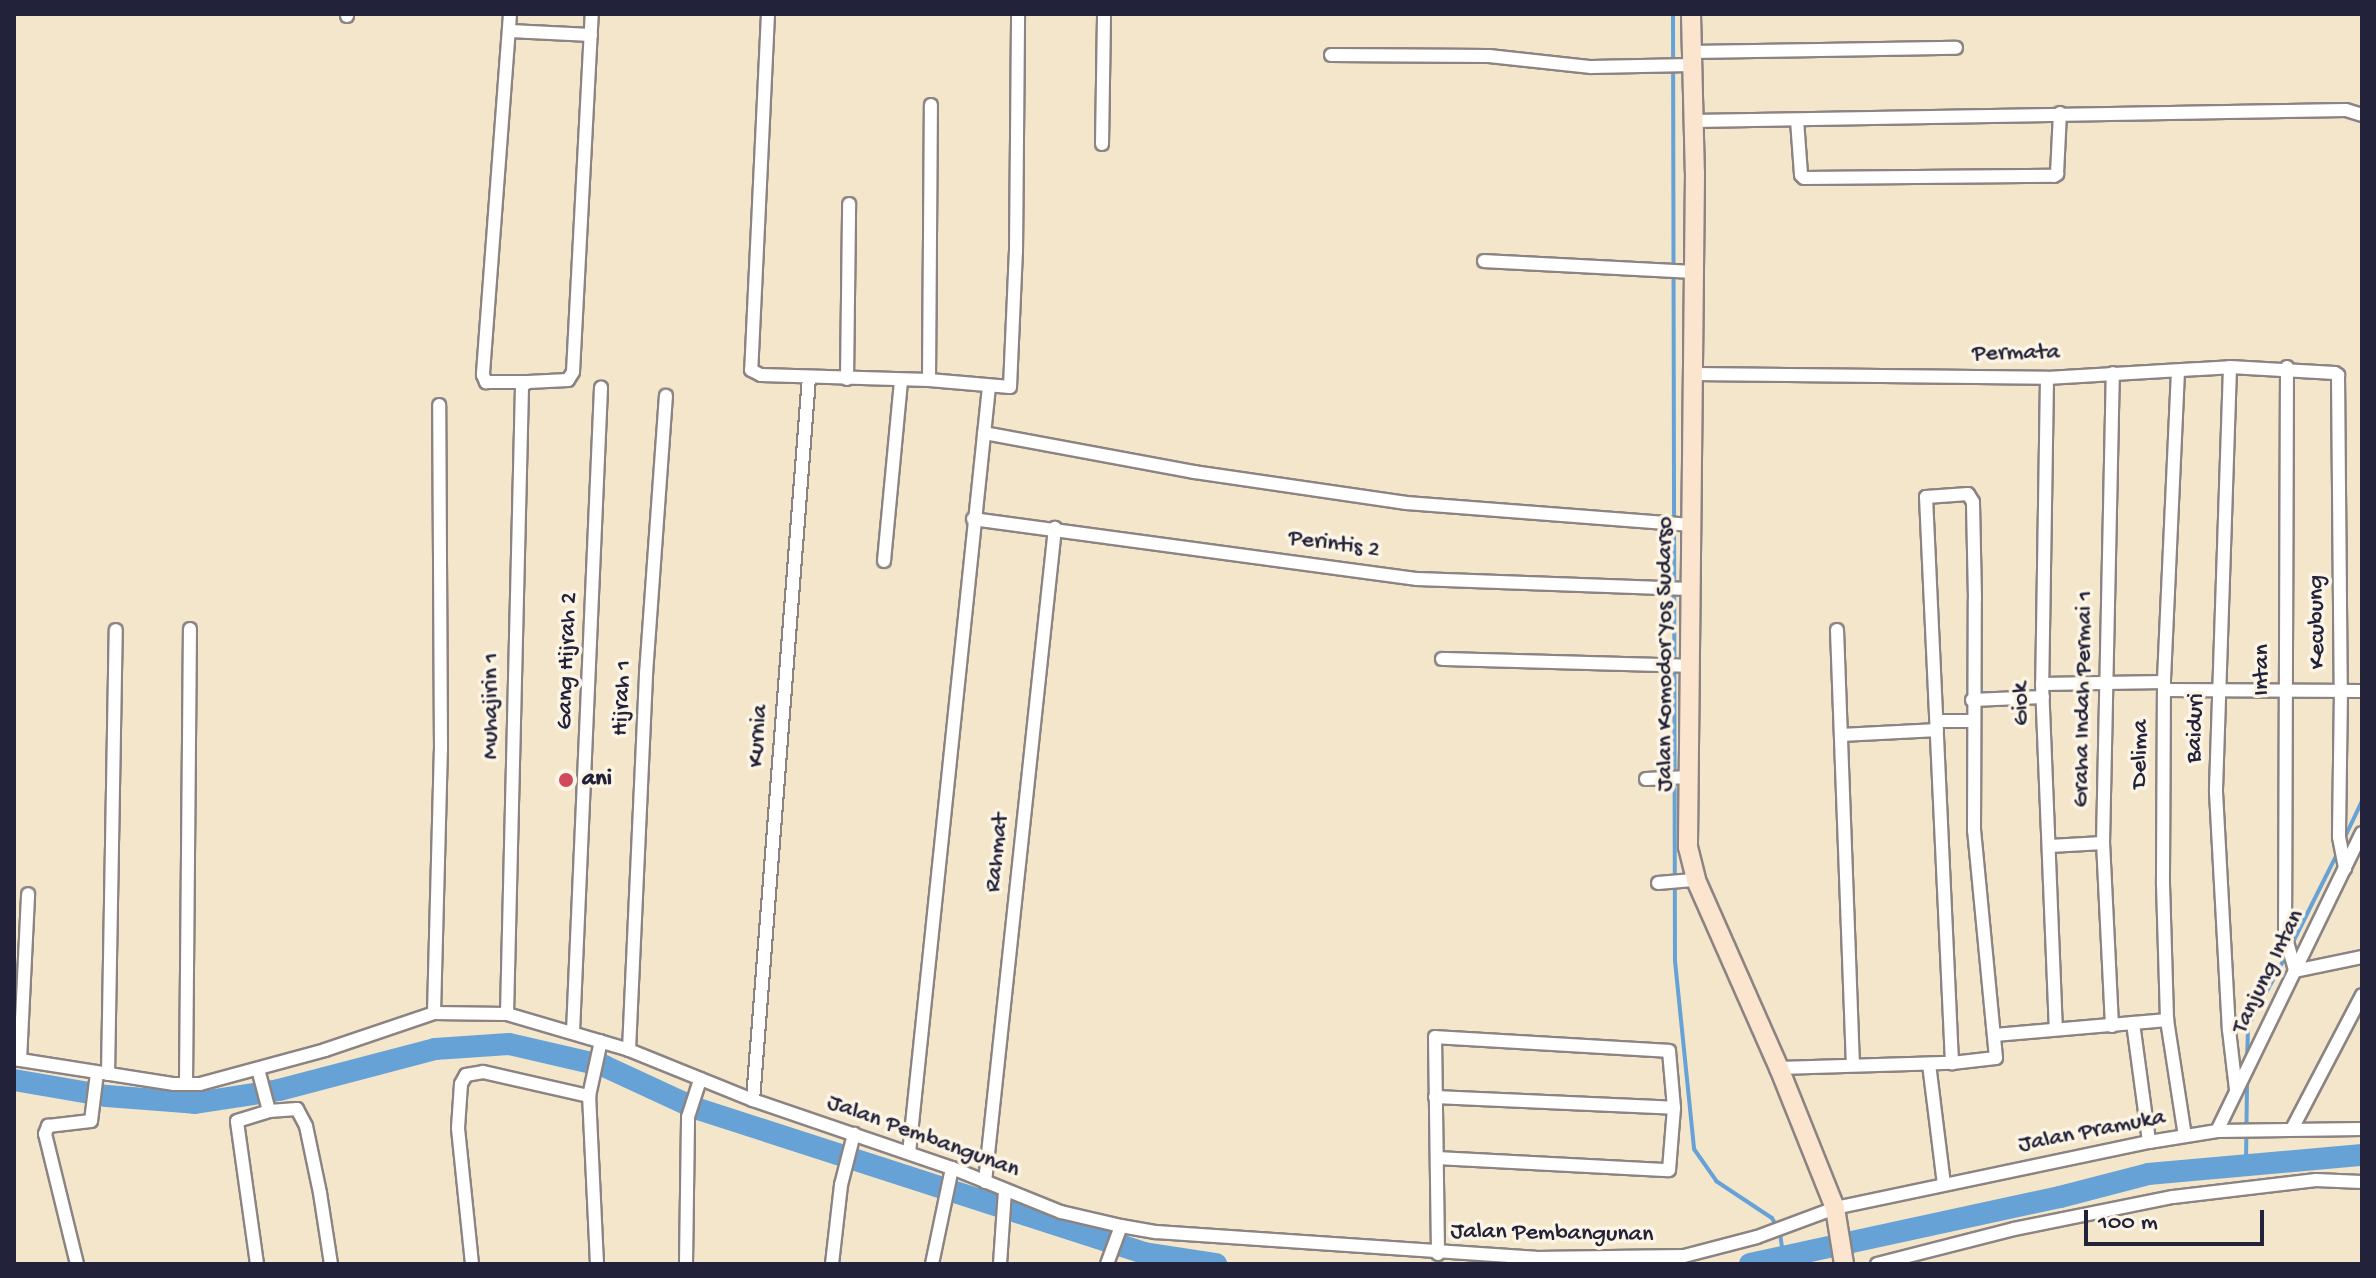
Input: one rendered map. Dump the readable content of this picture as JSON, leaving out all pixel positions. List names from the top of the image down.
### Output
{
  "streets": {
    "street": [
      "Permata",
      "Perintis 2",
      "Kecubung",
      "Jalan Komodor Yos Sudarso",
      "Gang Hijrah 2",
      "Intan",
      "Hijrah 1",
      "Graha Indah Permai 1",
      "Giok",
      "Muhajirin 1",
      "Baiduri",
      "Kurnia",
      "Delima",
      "Rahmat",
      "Tanjung Intan",
      "Jalan Pramuka",
      "Jalan Pembangunan"
    ]
  },
  "crossings": [
    ["Permata", "Kecubung"],
    ["Permata", "Jalan Komodor Yos Sudarso"],
    ["Permata", "Intan"],
    ["Permata", "Graha Indah Permai 1"],
    ["Permata", "Giok"],
    ["Permata", "Baiduri"],
    ["Permata", "Delima"],
    ["Perintis 2", "Jalan Komodor Yos Sudarso"],
    ["Perintis 2", "Rahmat"],
    ["Kecubung", "Tanjung Intan"],
    ["Jalan Komodor Yos Sudarso", "Jalan Pramuka"],
    ["Jalan Komodor Yos Sudarso", "Jalan Pembangunan"],
    ["Gang Hijrah 2", "Jalan Pembangunan"],
    ["Intan", "Tanjung Intan"],
    ["Hijrah 1", "Jalan Pembangunan"],
    ["Muhajirin 1", "Jalan Pembangunan"],
    ["Baiduri", "Tanjung Intan"],
    ["Kurnia", "Jalan Pembangunan"],
    ["Delima", "Jalan Pramuka"],
    ["Rahmat", "Jalan Pembangunan"],
    ["Tanjung Intan", "Jalan Pramuka"],
    ["Jalan Pramuka", "Jalan Pembangunan"]
  ],
  "places": ["ani"],
  "scale_bar": "100 m"
}
